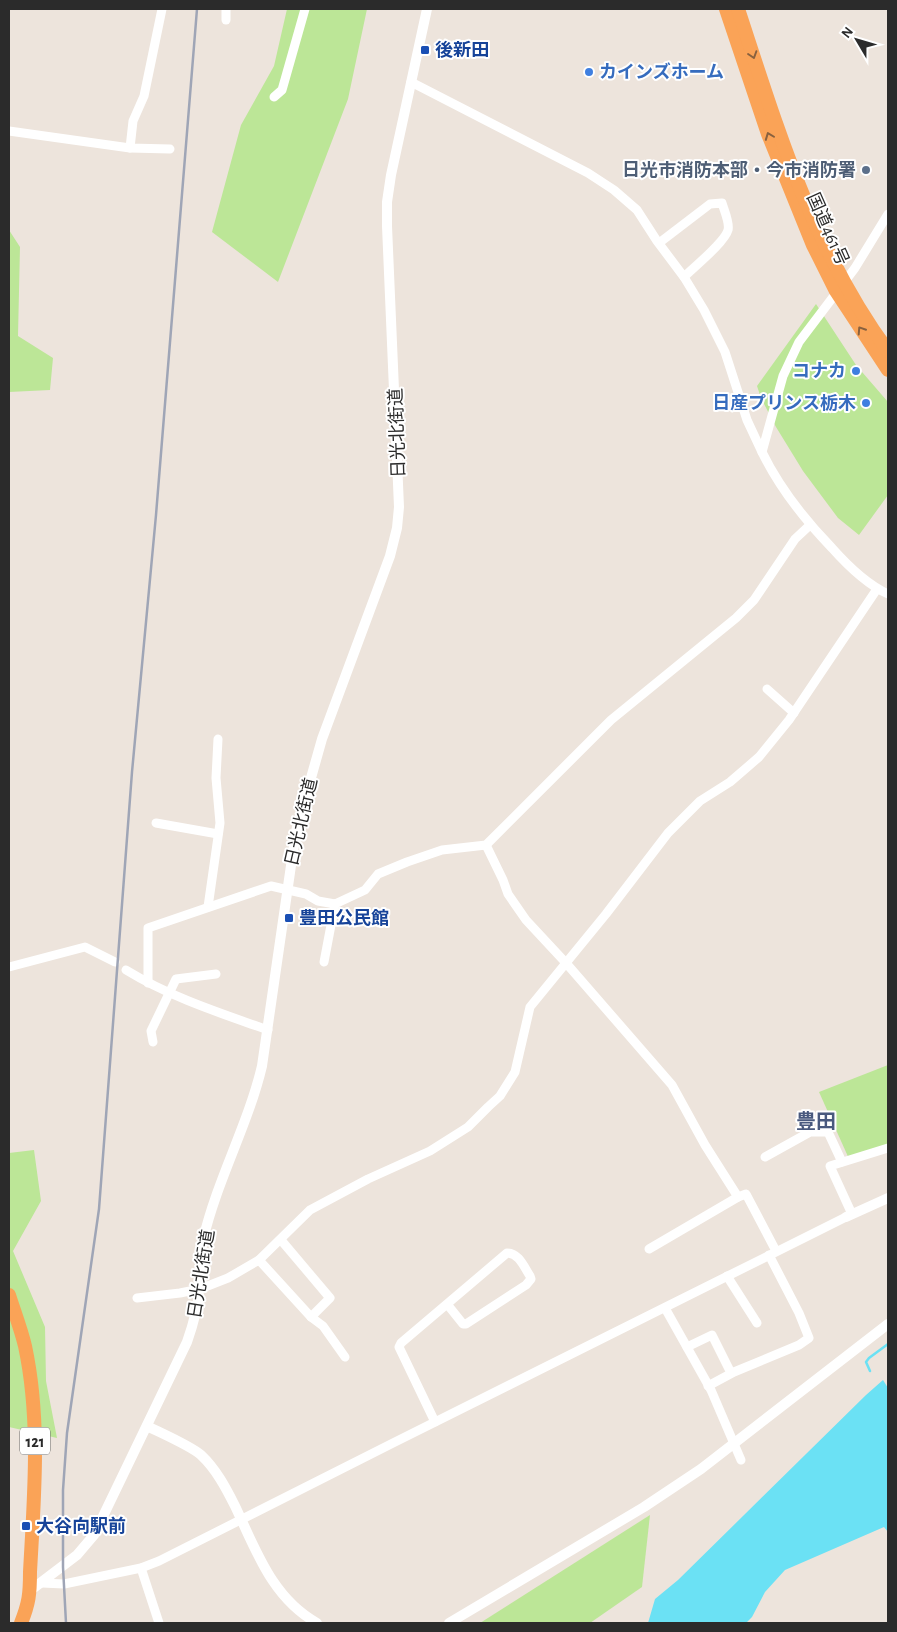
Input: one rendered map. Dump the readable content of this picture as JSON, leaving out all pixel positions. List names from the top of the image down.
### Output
{
  "streets": {
    "highway": ["国道461号", "121"],
    "street": ["日光北街道"]
  },
  "crossings": [
    ["日光北街道", "121"]
  ],
  "districts": ["豊田"],
  "places": {
    "transit": ["後新田", "豊田公民館", "大谷向駅前"],
    "other": [
      "カインズホーム",
      "日光市消防本部・今市消防署",
      "コナカ",
      "日産プリンス栃木"
    ]
  },
  "north": "top left"
}
